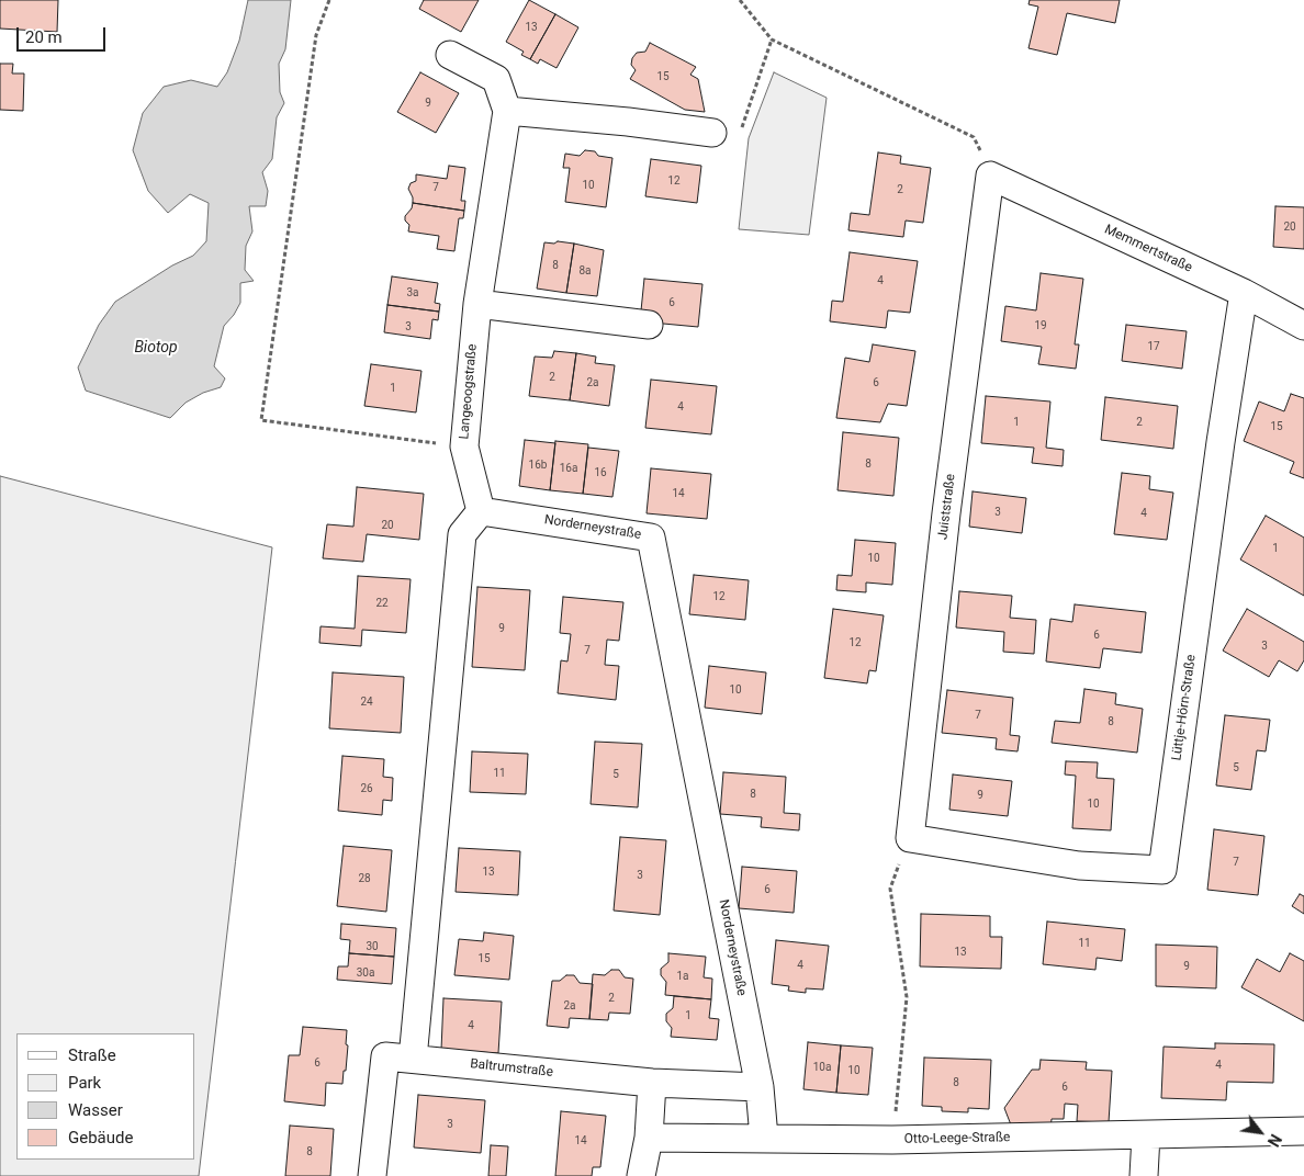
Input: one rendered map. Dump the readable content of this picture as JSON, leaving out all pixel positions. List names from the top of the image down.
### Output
{
  "streets": {
    "street": [
      "Memmertstraße",
      "Langeoogstraße",
      "Juiststraße",
      "Norderneystraße",
      "Lüttje-Hörn-Straße",
      "Baltrumstraße",
      "Otto-Leege-Straße"
    ]
  },
  "crossings": [
    ["Memmertstraße", "Juiststraße"],
    ["Memmertstraße", "Lüttje-Hörn-Straße"],
    ["Langeoogstraße", "Norderneystraße"],
    ["Juiststraße", "Lüttje-Hörn-Straße"],
    ["Norderneystraße", "Baltrumstraße"],
    ["Norderneystraße", "Otto-Leege-Straße"]
  ],
  "water": ["Biotop"],
  "house_numbers": [
    "13",
    "15",
    "9",
    "12",
    "10",
    "7",
    "2",
    "20",
    "8",
    "8a",
    "4",
    "3a",
    "6",
    "19",
    "3",
    "17",
    "2",
    "2a",
    "6",
    "1",
    "4",
    "1",
    "2",
    "15",
    "8",
    "16b",
    "16a",
    "16",
    "14",
    "3",
    "4",
    "20",
    "1",
    "10",
    "12",
    "22",
    "9",
    "6",
    "12",
    "3",
    "7",
    "10",
    "24",
    "7",
    "8",
    "5",
    "11",
    "5",
    "26",
    "8",
    "9",
    "10",
    "7",
    "13",
    "3",
    "28",
    "6",
    "11",
    "30",
    "13",
    "15",
    "4",
    "9",
    "30a",
    "1a",
    "2",
    "2a",
    "1",
    "4",
    "6",
    "4",
    "10a",
    "10",
    "8",
    "6",
    "3",
    "14",
    "8"
  ],
  "legend": [
    "Straße",
    "Park",
    "Wasser",
    "Gebäude"
  ],
  "scale_bar": "20 m",
  "north": "bottom right"
}
